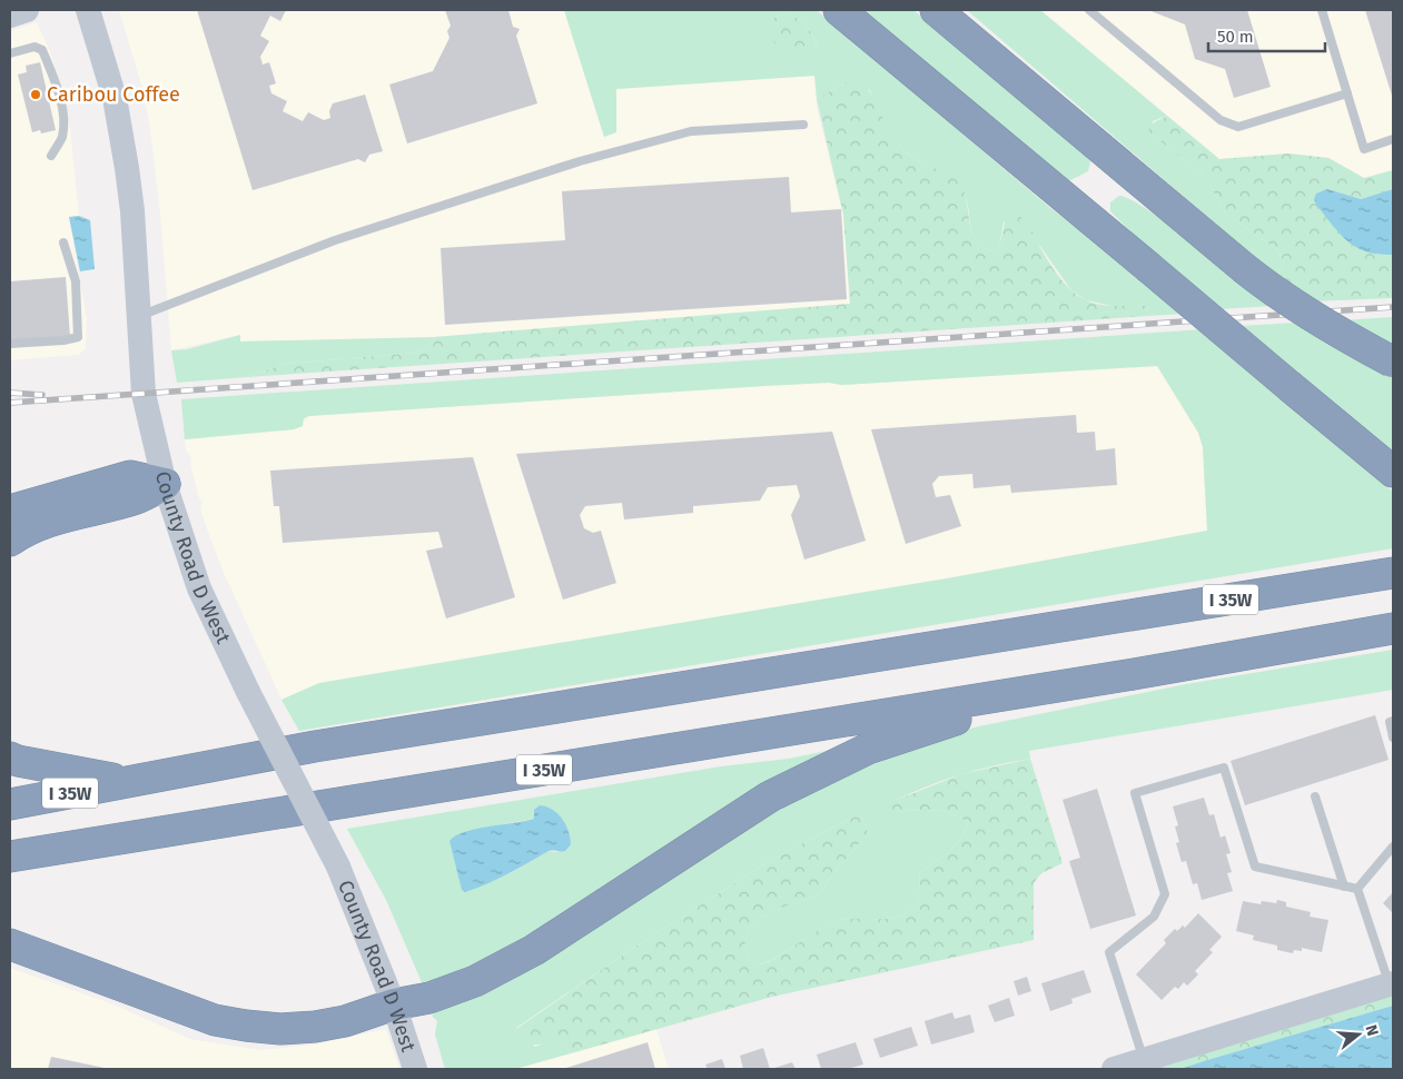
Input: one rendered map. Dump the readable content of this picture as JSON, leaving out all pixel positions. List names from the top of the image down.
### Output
{
  "streets": {
    "highway": ["I 35W"],
    "main road": ["County Road D West"]
  },
  "places": ["Caribou Coffee"],
  "scale_bar": "50 m",
  "north": "right"
}
